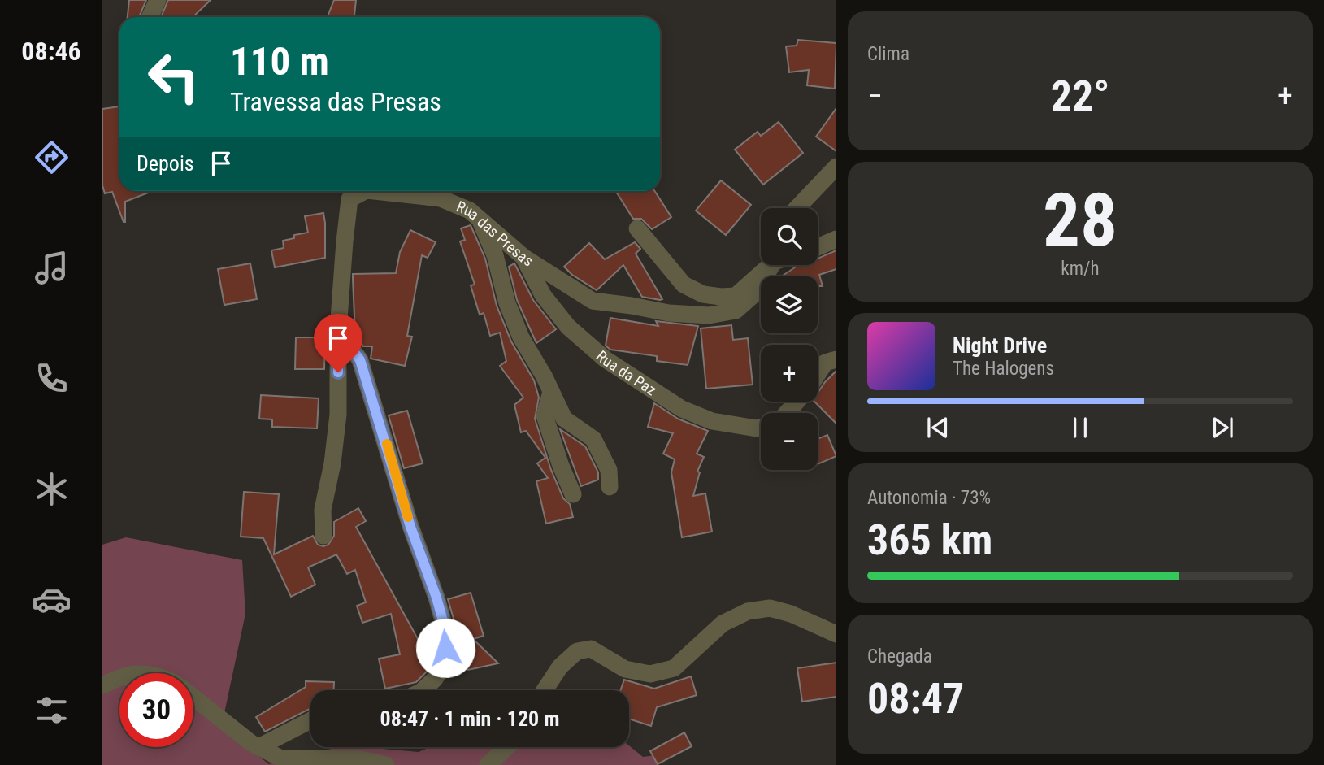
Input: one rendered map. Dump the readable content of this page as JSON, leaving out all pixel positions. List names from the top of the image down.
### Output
{
  "streets": {
    "street": ["Rua das Presas", "Rua da Paz"]
  },
  "crossings": [
    ["Rua das Presas", "Rua da Paz"]
  ],
  "page": {
    "tabs": "08:46",
    "tile": [
      "Clima",
      ["28", "km/h"],
      ["Autonomia · 73%", "365 km"],
      ["Chegada", "08:47"]
    ],
    "turn": ["110 m", "Travessa das Presas"],
    "heat": ["−", "22°", "+"],
    "then": "Depois",
    "map_buttons": ["+", "−"],
    "song": ["Night Drive", "The Halogens"],
    "limit": "30",
    "trip": "08:47 · 1 min · 120 m"
  }
}
